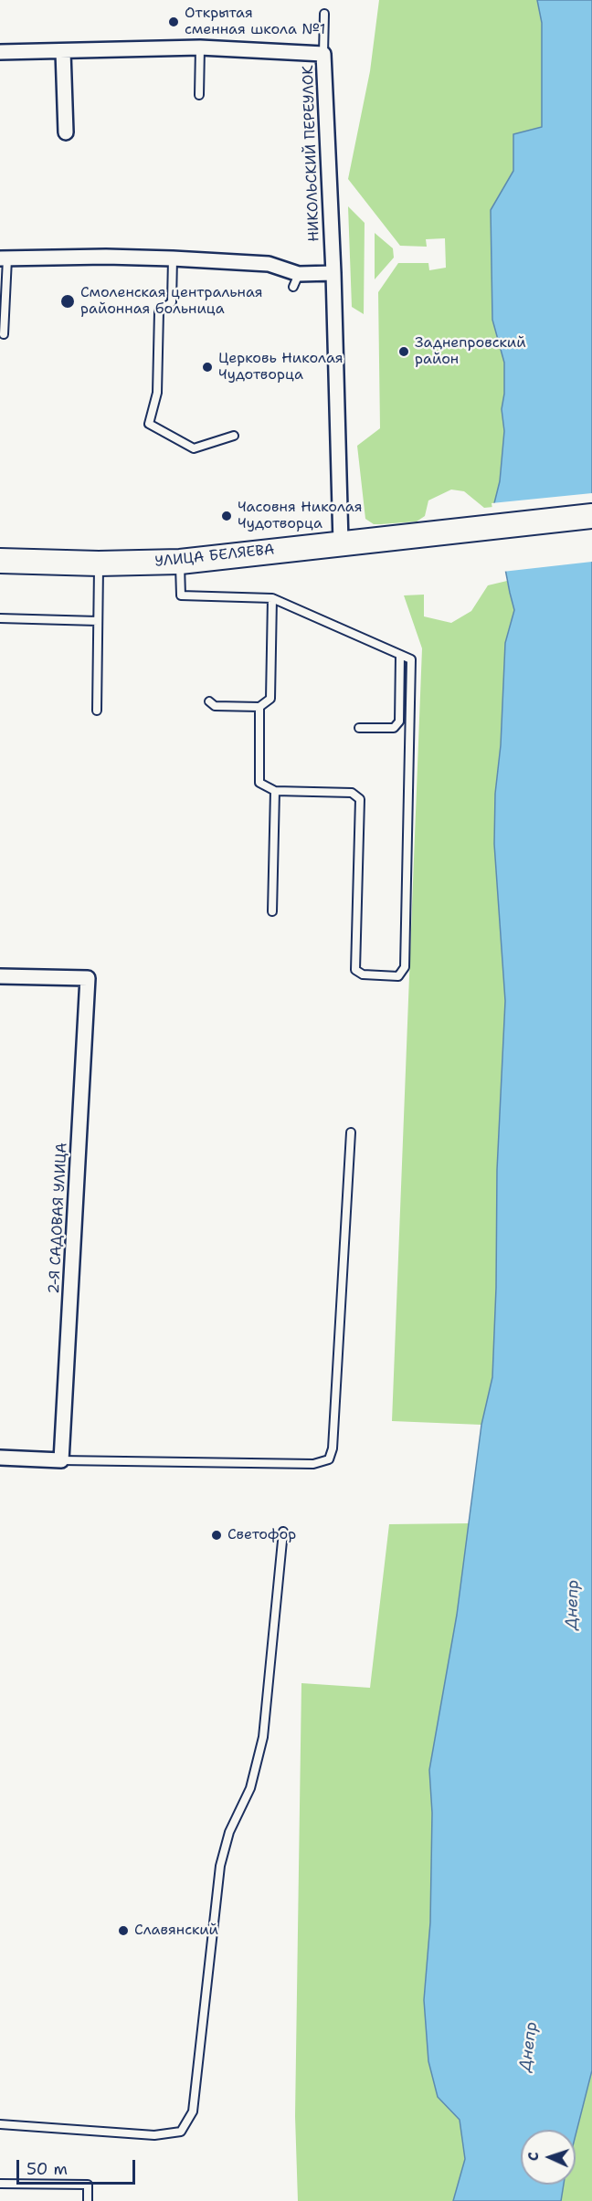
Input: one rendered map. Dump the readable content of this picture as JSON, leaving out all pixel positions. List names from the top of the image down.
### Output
{
  "streets": {
    "main road": ["УЛИЦА БЕЛЯЕВА"],
    "street": ["НИКОЛЬСКИЙ ПЕРЕУЛОК", "2-Я САДОВАЯ УЛИЦА"]
  },
  "crossings": [
    ["НИКОЛЬСКИЙ ПЕРЕУЛОК", "УЛИЦА БЕЛЯЕВА"]
  ],
  "water": ["Днепр"],
  "places": [
    "Открытая сменная школа №1",
    "Смоленская центральная районная больница",
    "Заднепровский район",
    "Церковь Николая Чудотворца",
    "Часовня Николая Чудотворца",
    "Светофор",
    "Славянский"
  ],
  "scale_bar": "50 m",
  "north": "left"
}
